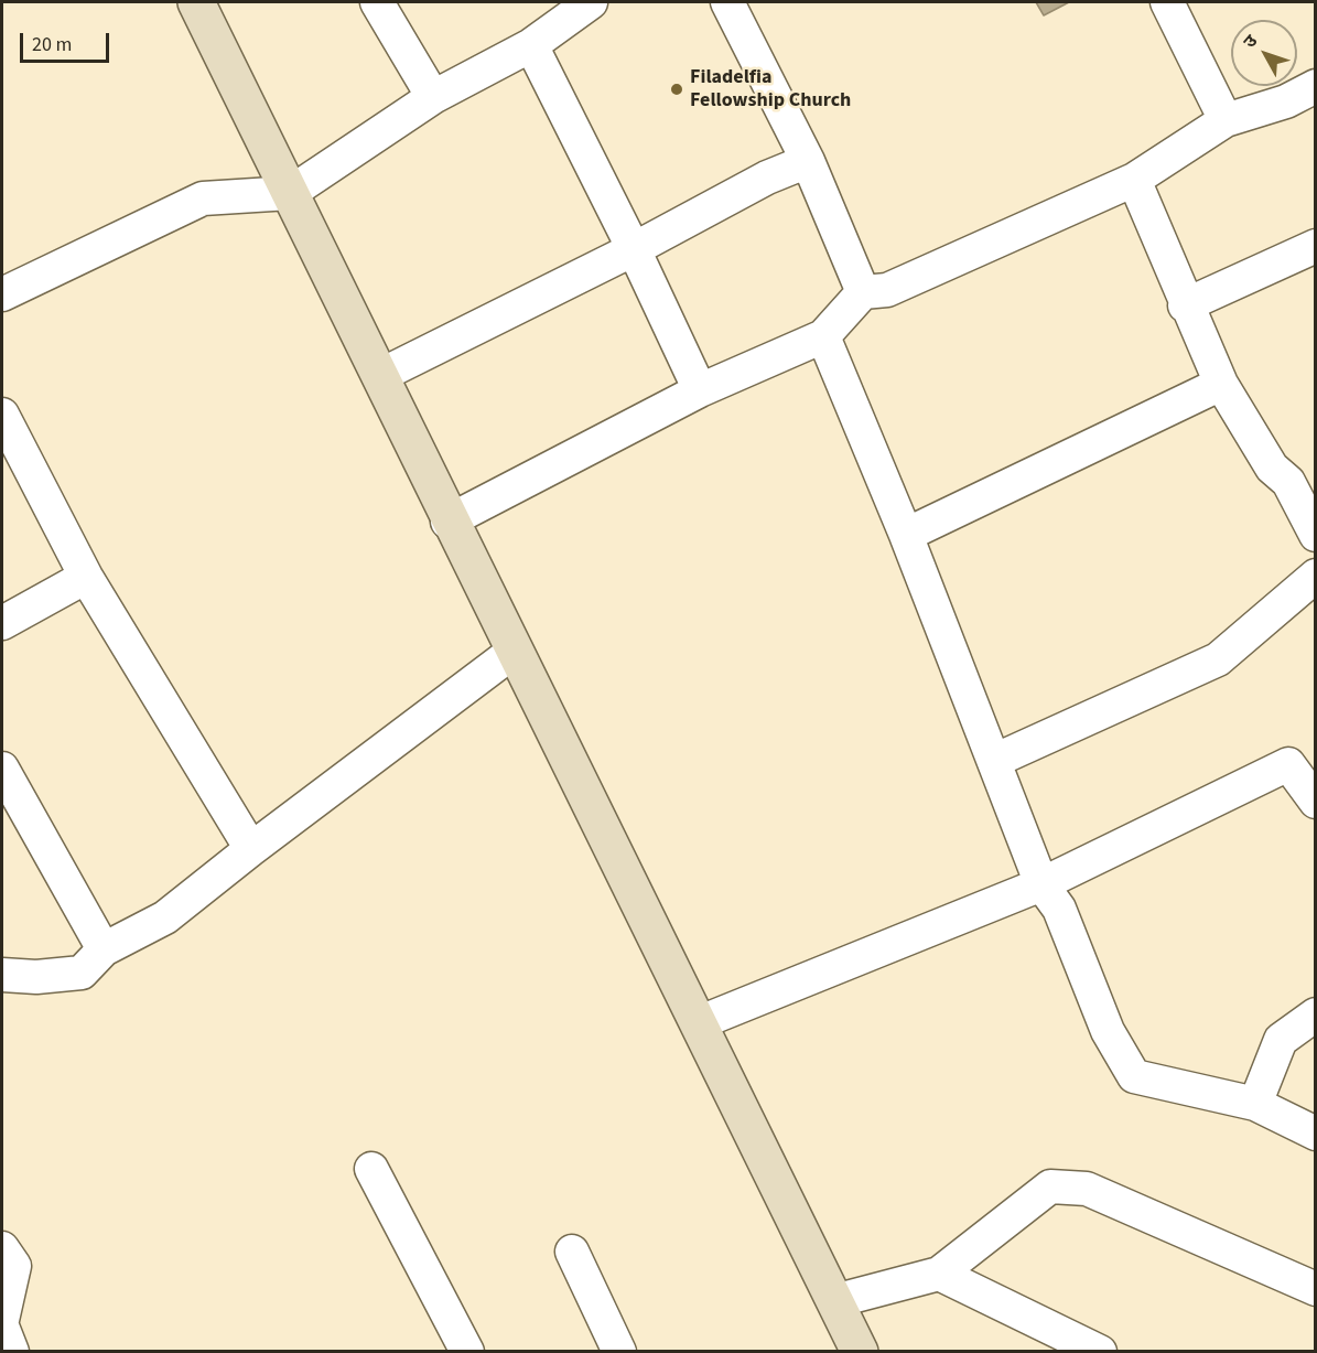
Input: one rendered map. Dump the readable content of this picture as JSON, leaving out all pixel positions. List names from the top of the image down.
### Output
{
  "places": ["Filadelfia Fellowship Church"],
  "scale_bar": "20 m",
  "north": "top left"
}
